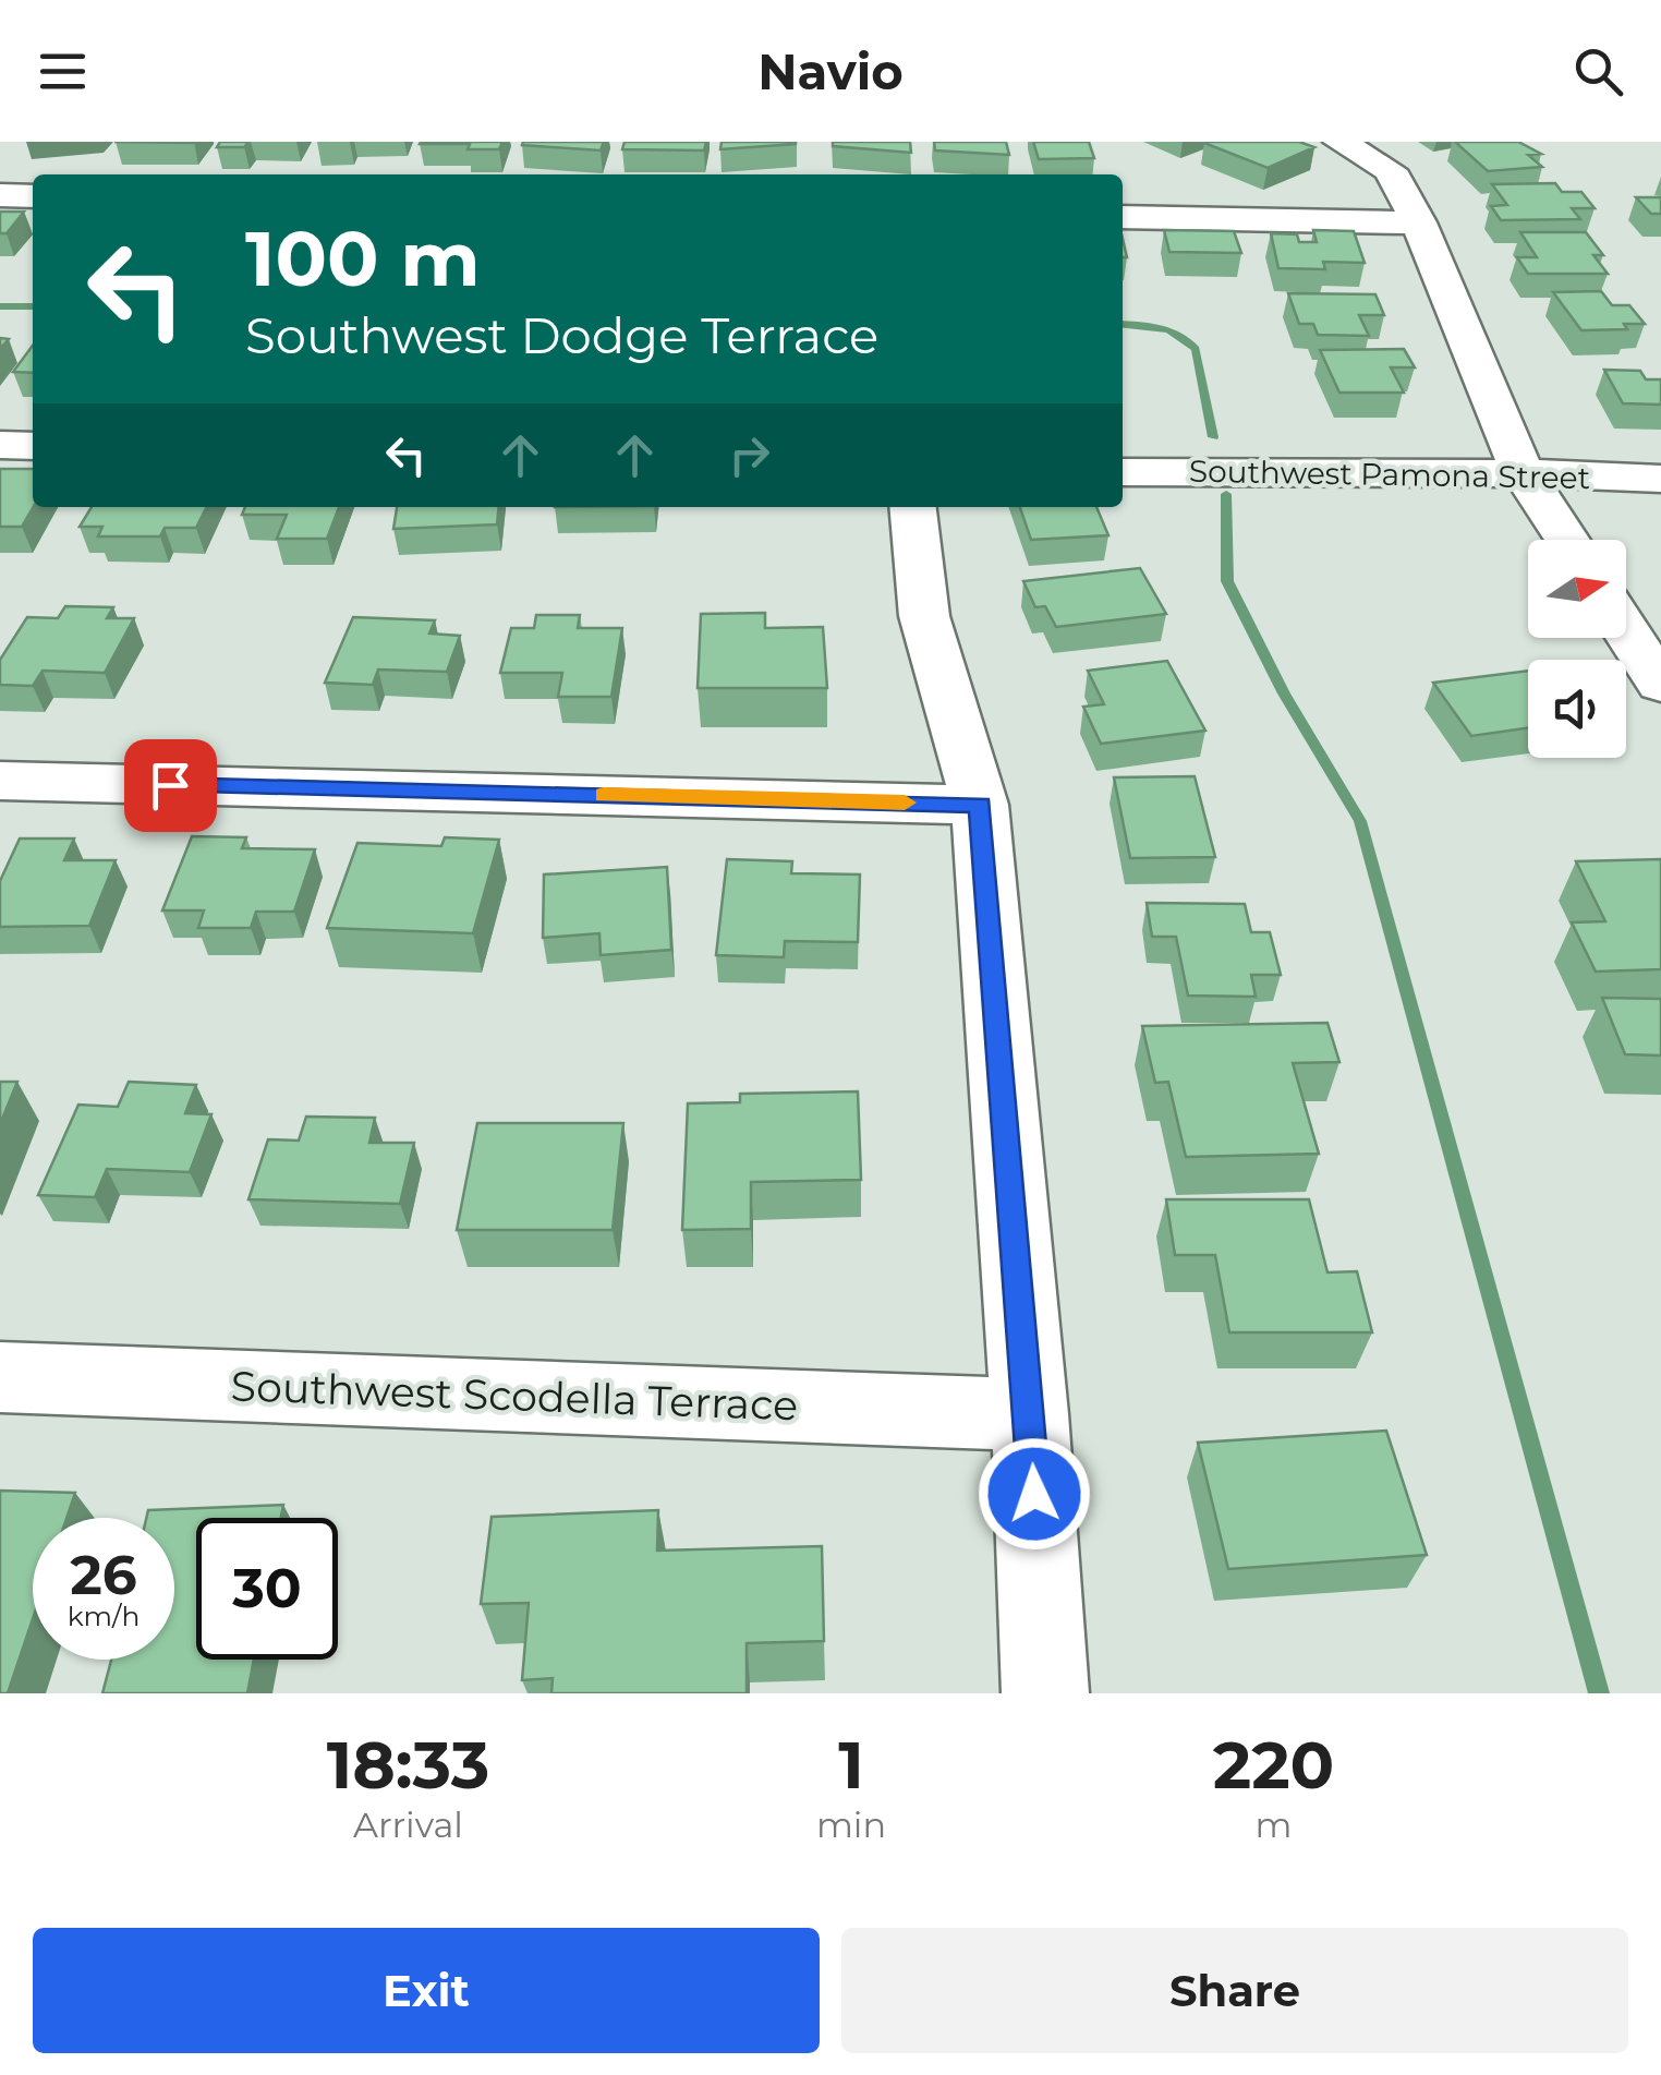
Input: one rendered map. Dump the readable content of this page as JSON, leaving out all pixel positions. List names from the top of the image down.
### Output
{
  "streets": {
    "street": ["Southwest Pamona Street", "Southwest Scodella Terrace"]
  },
  "north": "right",
  "page": {
    "header": "Navio",
    "turn": ["100 m", "Southwest Dodge Terrace"],
    "speed": "26 km/h",
    "limit": "30",
    "eta": [
      "18:33",
      "Arrival",
      "1",
      "min",
      "220",
      "m"
    ],
    "buttons": ["Exit", "Share"]
  }
}
